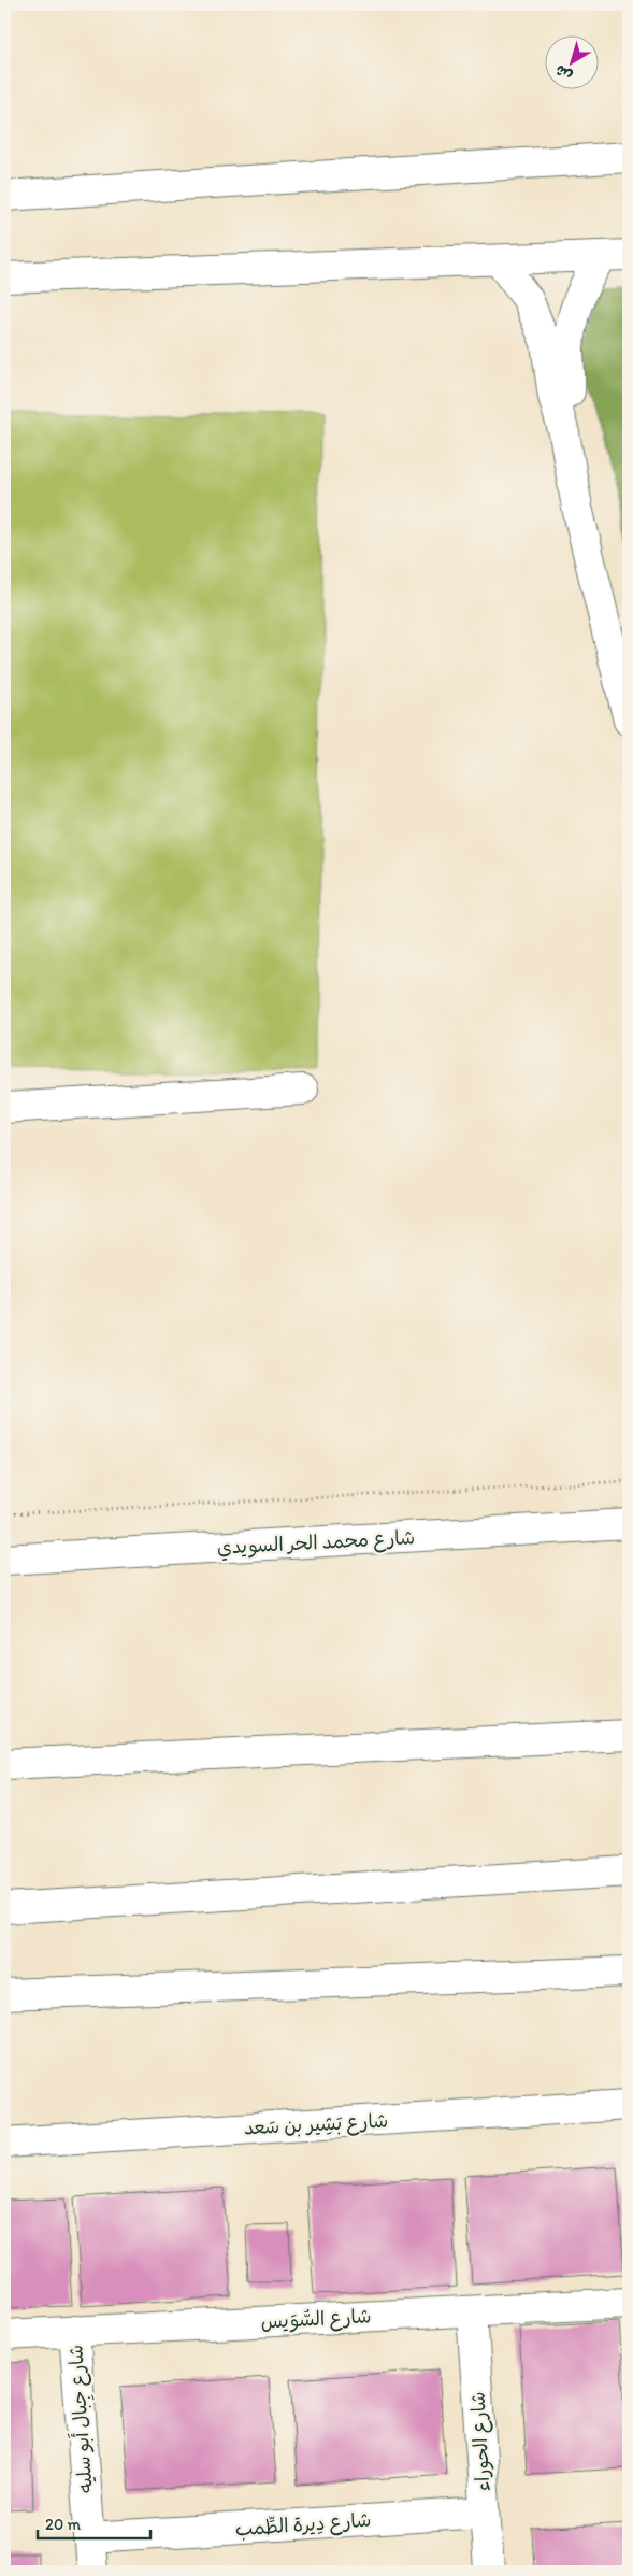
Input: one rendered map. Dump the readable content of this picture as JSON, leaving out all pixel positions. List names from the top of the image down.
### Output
{
  "streets": {
    "street": [
      "شارع محمد الحر السويدي",
      "شارع بَشِير بن سَعد",
      "شارع السُّوَيس",
      "شارع جِبال أَبو سليه",
      "شارع الحوراء",
      "شارع دِيرة الطِّمب"
    ]
  },
  "crossings": [
    ["شارع السُّوَيس", "شارع جِبال أَبو سليه"],
    ["شارع السُّوَيس", "شارع الحوراء"],
    ["شارع جِبال أَبو سليه", "شارع دِيرة الطِّمب"],
    ["شارع الحوراء", "شارع دِيرة الطِّمب"]
  ],
  "scale_bar": "20 m",
  "north": "bottom left"
}
